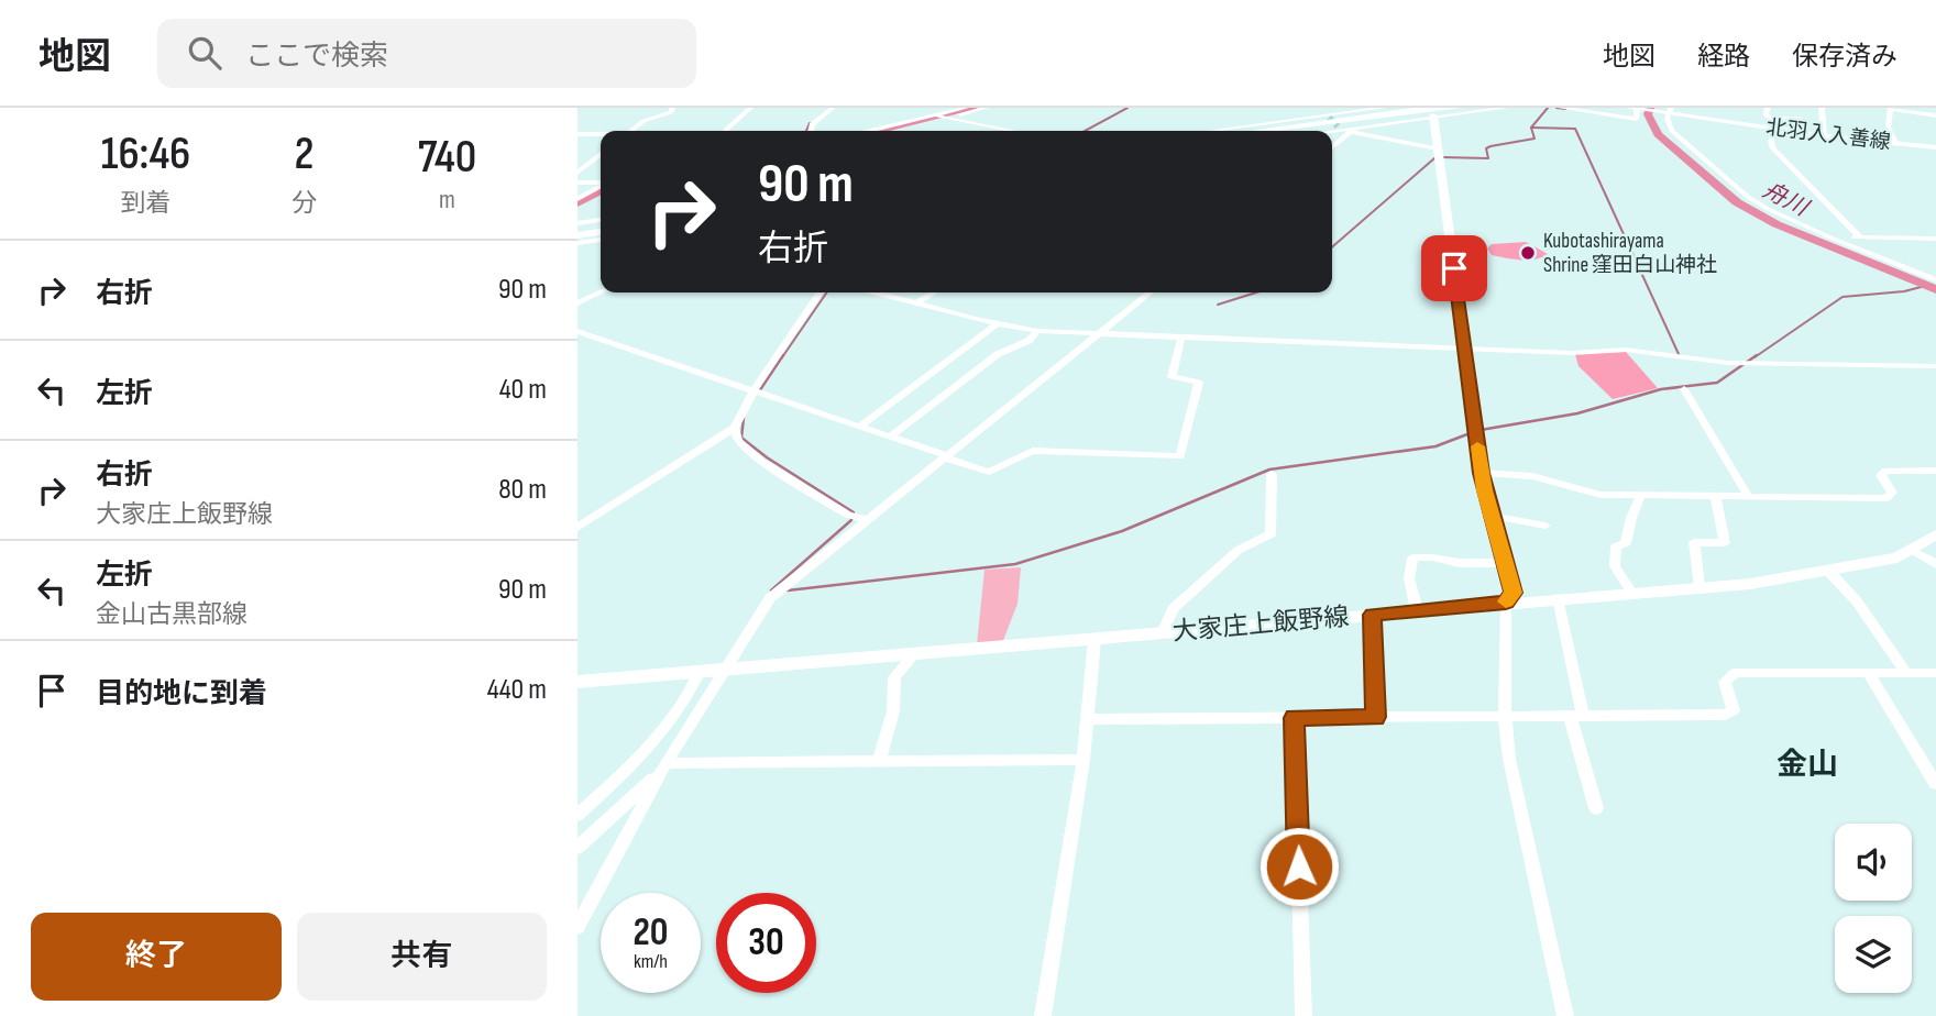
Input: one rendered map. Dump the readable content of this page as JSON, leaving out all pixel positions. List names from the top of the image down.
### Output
{
  "streets": {
    "main road": ["北羽入入善線", "大家庄上飯野線"]
  },
  "districts": ["金山"],
  "water": ["舟川"],
  "places": ["Kubotashirayama Shrine 窪田白山神社"],
  "page": {
    "header": "地図",
    "search": "ここで検索",
    "nav": ["地図", "経路", "保存済み"],
    "eta": [
      "16:46",
      "到着",
      "2",
      "分",
      "740",
      "m"
    ],
    "turn": ["90 m", "右折"],
    "list": [
      {
        "name": "右折",
        "value": "90 m"
      },
      {
        "name": "左折",
        "value": "40 m"
      },
      {
        "name": "右折",
        "note": "大家庄上飯野線",
        "value": "80 m"
      },
      {
        "name": "左折",
        "note": "金山古黒部線",
        "value": "90 m"
      },
      {
        "name": "目的地に到着",
        "value": "440 m"
      }
    ],
    "speed": "20 km/h",
    "limit": "30",
    "buttons": ["終了", "共有"]
  }
}
